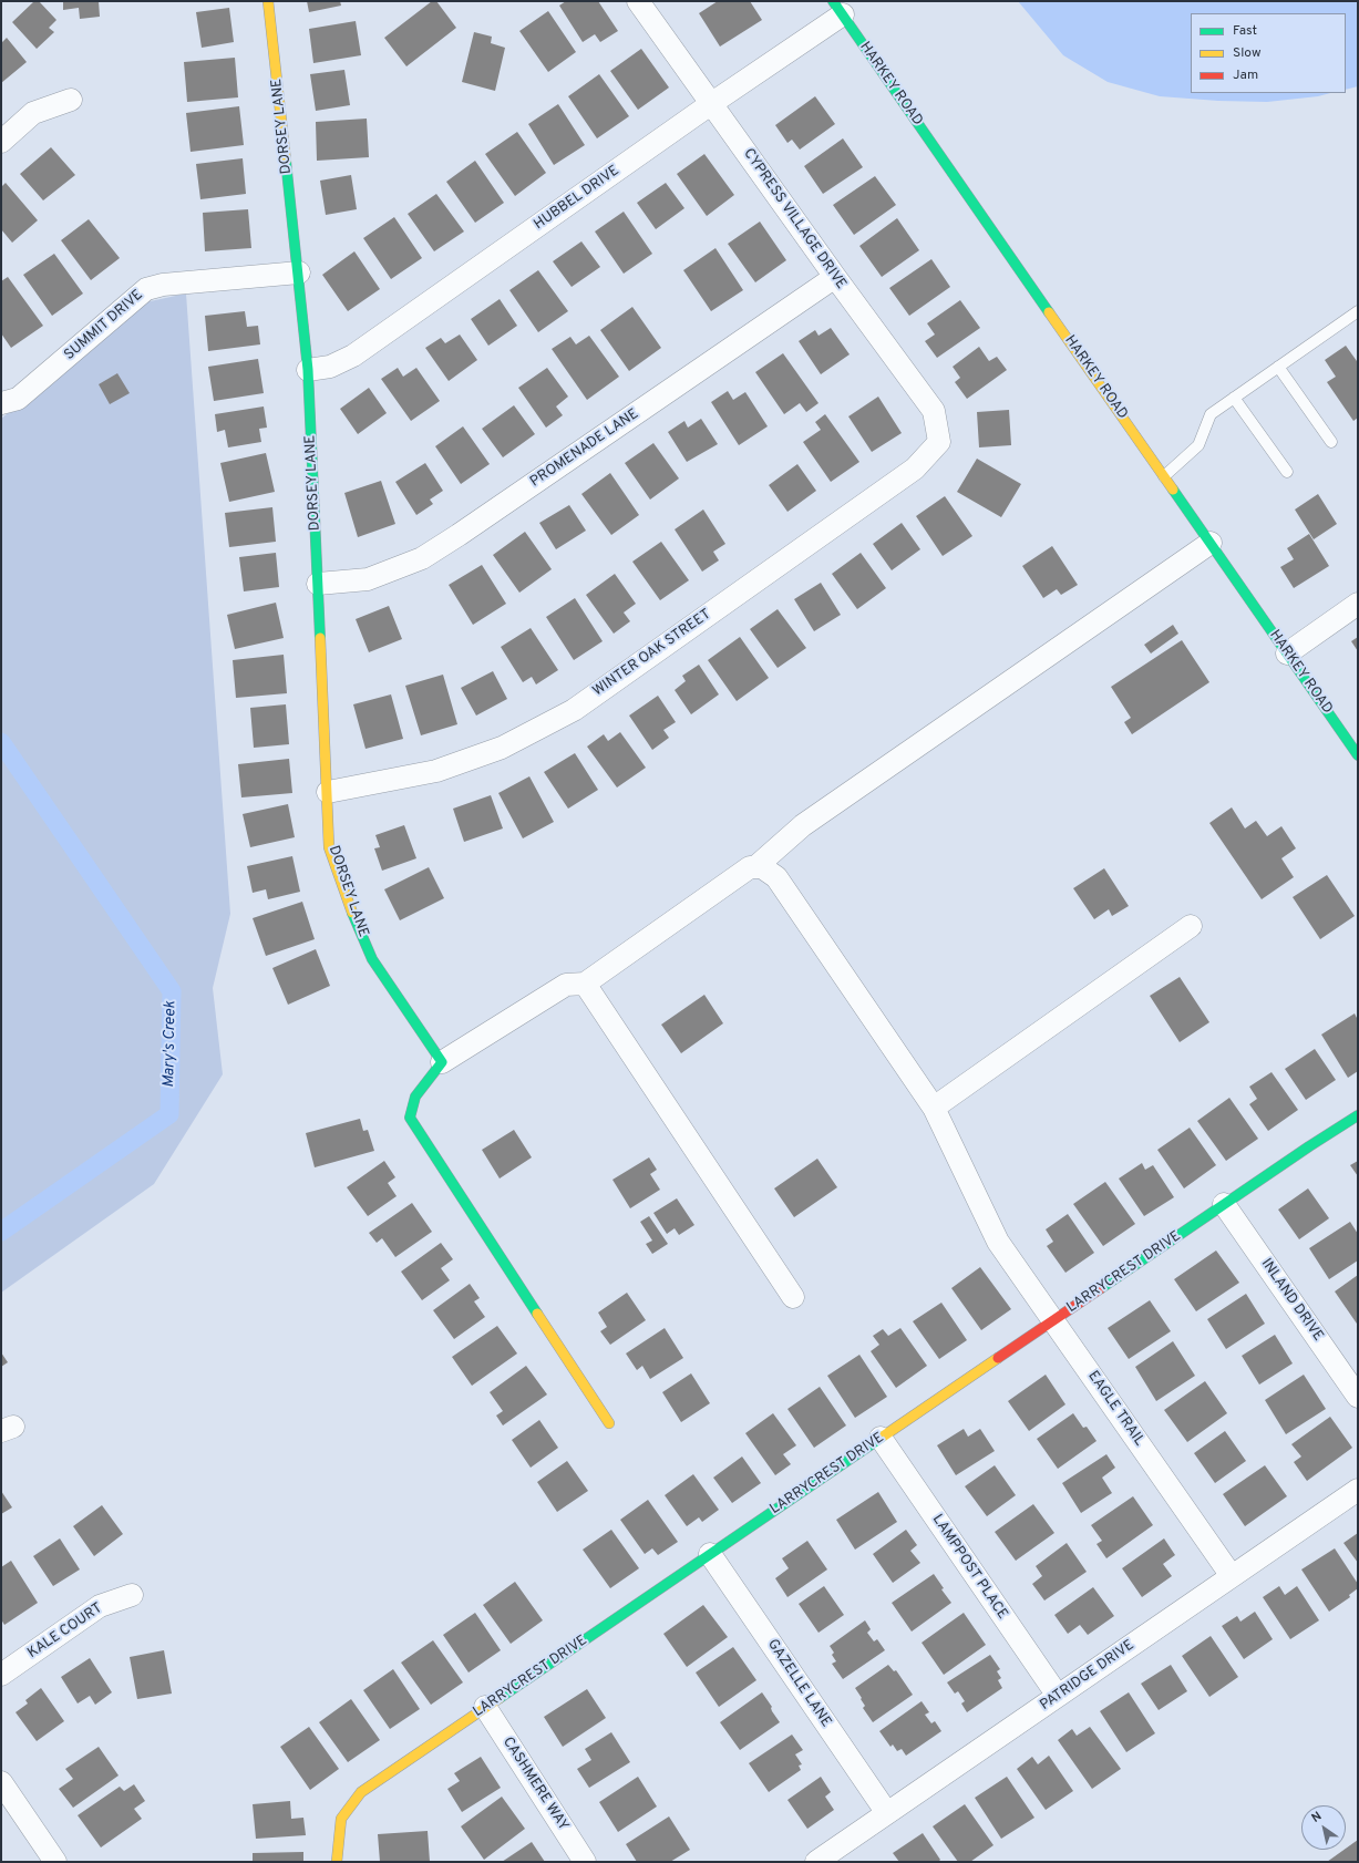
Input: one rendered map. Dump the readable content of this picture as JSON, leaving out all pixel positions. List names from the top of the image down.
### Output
{
  "streets": {
    "street": [
      "HARKEY ROAD",
      "DORSEY LANE",
      "HUBBEL DRIVE",
      "CYPRESS VILLAGE DRIVE",
      "SUMMIT DRIVE",
      "PROMENADE LANE",
      "WINTER OAK STREET",
      "LARRYCREST DRIVE",
      "INLAND DRIVE",
      "EAGLE TRAIL",
      "LAMPPOST PLACE",
      "KALE COURT",
      "PATRIDGE DRIVE",
      "GAZELLE LANE",
      "CASHMERE WAY"
    ]
  },
  "crossings": [
    ["HARKEY ROAD", "HUBBEL DRIVE"],
    ["DORSEY LANE", "HUBBEL DRIVE"],
    ["DORSEY LANE", "SUMMIT DRIVE"],
    ["DORSEY LANE", "PROMENADE LANE"],
    ["DORSEY LANE", "WINTER OAK STREET"],
    ["HUBBEL DRIVE", "CYPRESS VILLAGE DRIVE"],
    ["CYPRESS VILLAGE DRIVE", "PROMENADE LANE"],
    ["CYPRESS VILLAGE DRIVE", "WINTER OAK STREET"],
    ["LARRYCREST DRIVE", "INLAND DRIVE"],
    ["LARRYCREST DRIVE", "EAGLE TRAIL"],
    ["LARRYCREST DRIVE", "LAMPPOST PLACE"],
    ["LARRYCREST DRIVE", "GAZELLE LANE"],
    ["LARRYCREST DRIVE", "CASHMERE WAY"],
    ["EAGLE TRAIL", "PATRIDGE DRIVE"],
    ["LAMPPOST PLACE", "PATRIDGE DRIVE"],
    ["PATRIDGE DRIVE", "GAZELLE LANE"]
  ],
  "water": ["Mary's Creek"],
  "legend": ["Fast", "Slow", "Jam"],
  "north": "top left"
}
